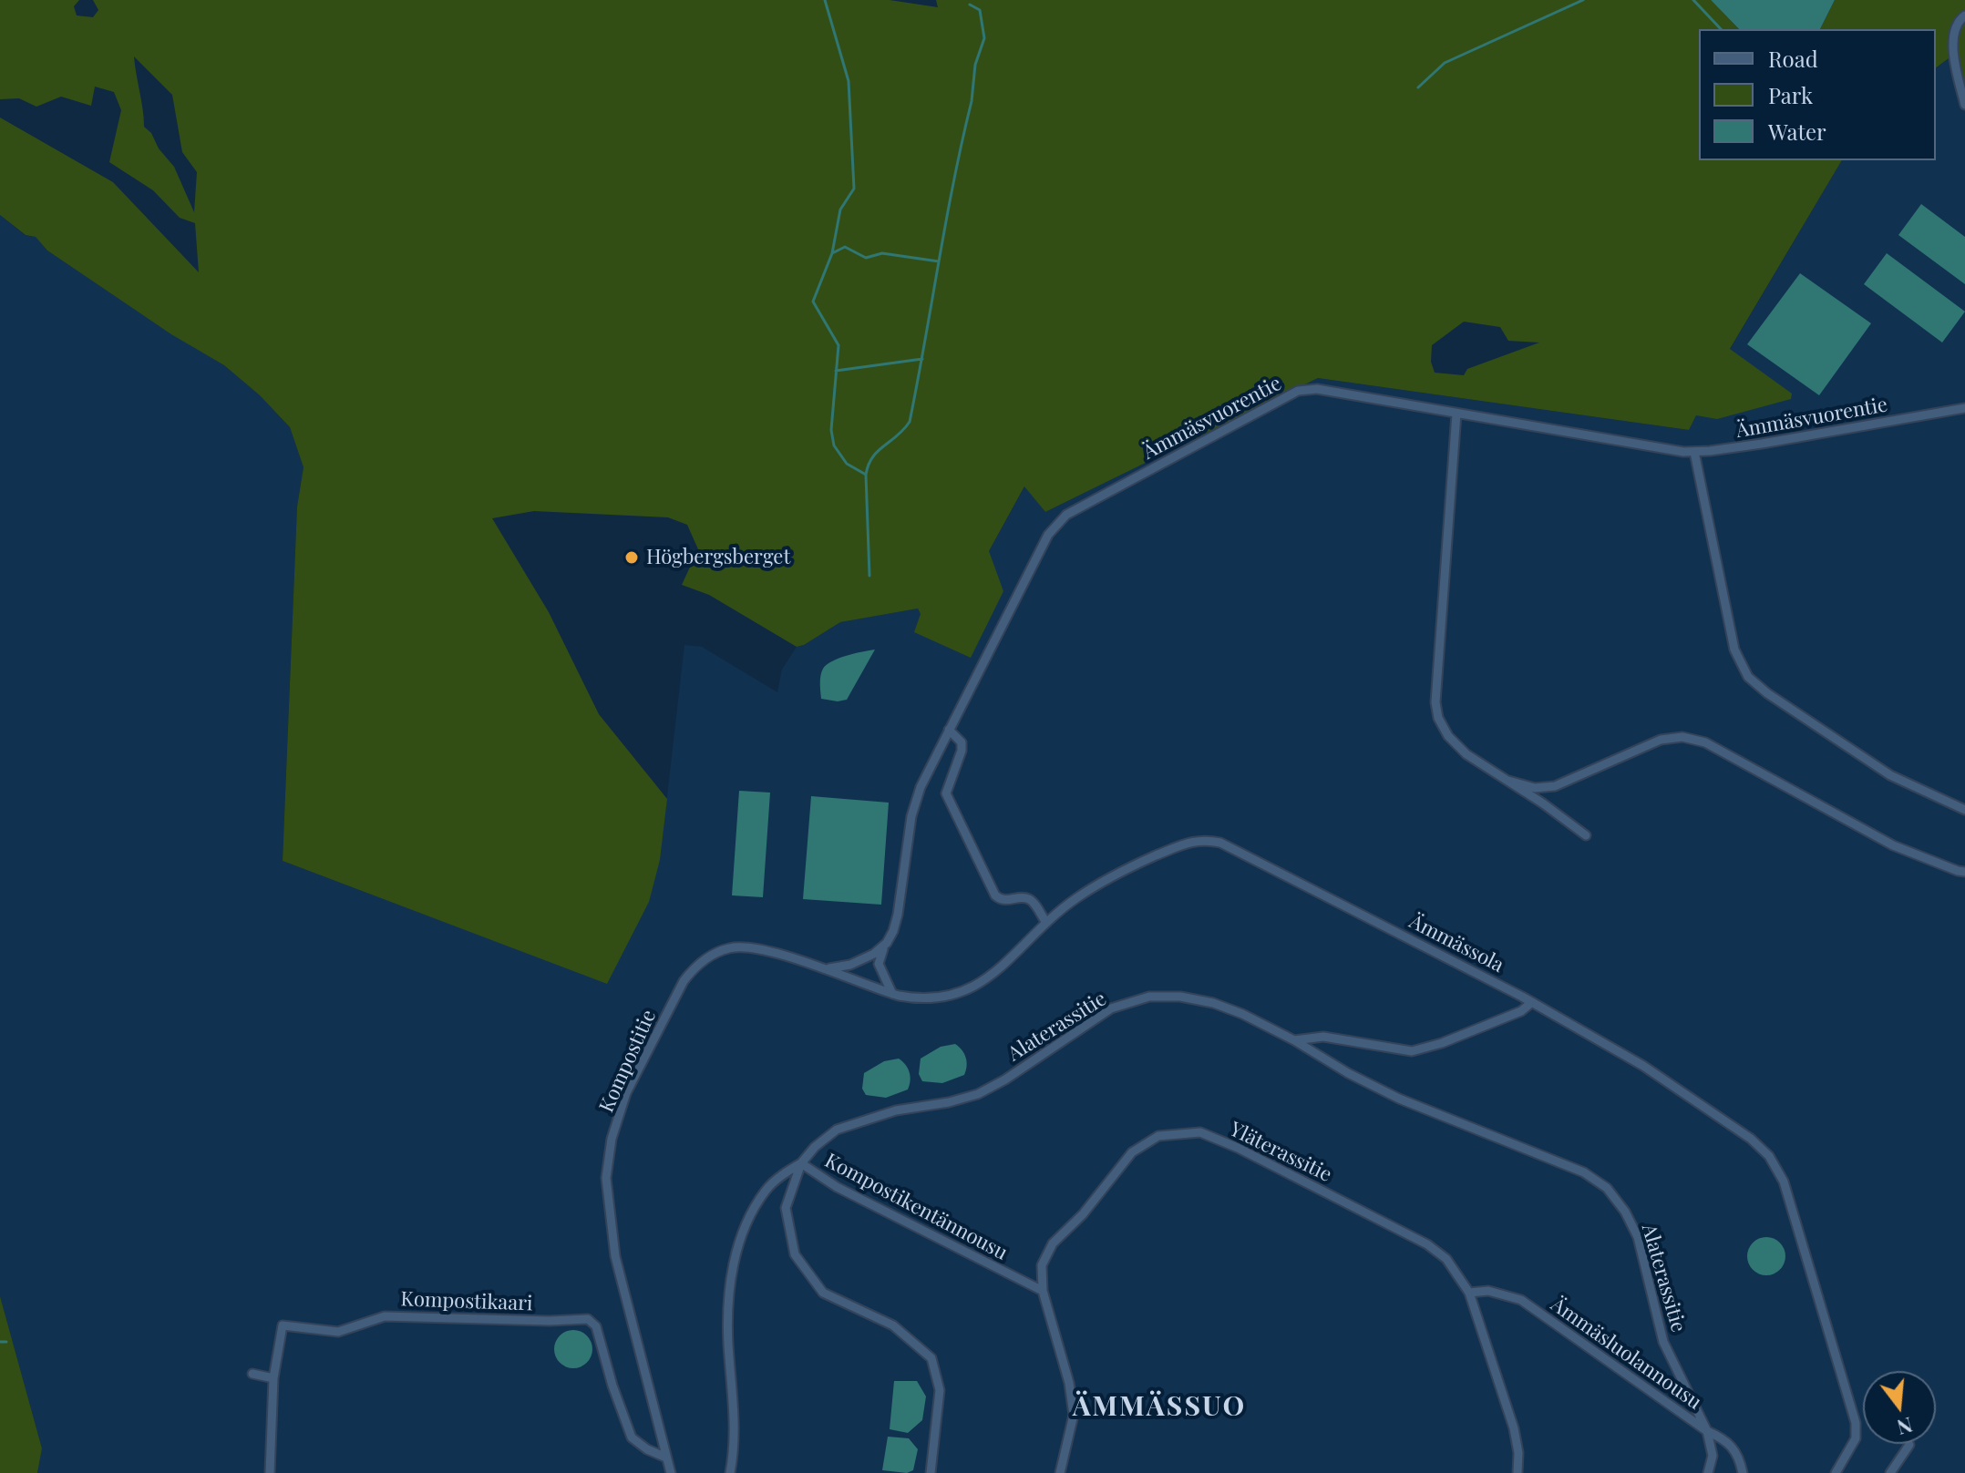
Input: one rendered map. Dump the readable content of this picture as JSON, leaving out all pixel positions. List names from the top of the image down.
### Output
{
  "streets": {
    "street": [
      "Ämmäsvuorentie",
      "Ämmässola",
      "Alaterassitie",
      "Kompostitie",
      "Yläterassitie",
      "Kompostikentännousu",
      "Kompostikaari",
      "Ämmäsluolannousu"
    ]
  },
  "crossings": [
    ["Ämmäsvuorentie", "Ämmässola"],
    ["Ämmässola", "Kompostitie"],
    ["Alaterassitie", "Kompostikentännousu"],
    ["Alaterassitie", "Ämmäsluolannousu"],
    ["Kompostitie", "Kompostikaari"],
    ["Yläterassitie", "Kompostikentännousu"],
    ["Yläterassitie", "Ämmäsluolannousu"]
  ],
  "districts": ["ÄMMÄSSUO"],
  "places": ["Högbergsberget"],
  "legend": ["Road", "Park", "Water"],
  "north": "bottom"
}
